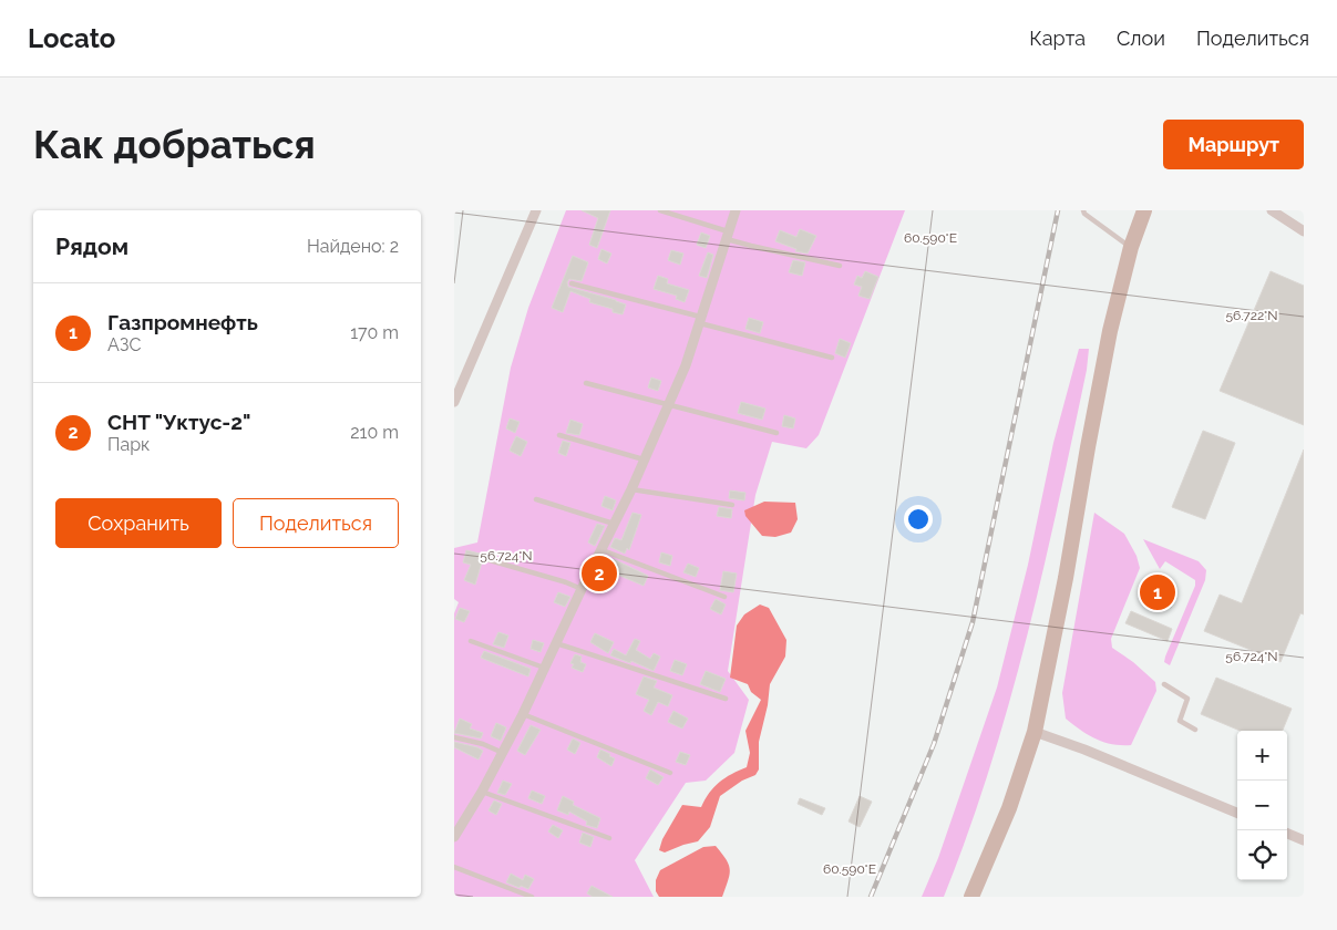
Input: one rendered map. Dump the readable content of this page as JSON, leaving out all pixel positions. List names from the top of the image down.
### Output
{
  "page": {
    "header": "Locato",
    "nav": ["Карта", "Слои", "Поделиться"],
    "buttons": [
      "Маршрут",
      ["Сохранить", "Поделиться"]
    ],
    "title": "Как добраться",
    "heading": ["Рядом", "Найдено: 2"],
    "list": [
      {
        "mark": "1",
        "name": "Газпромнефть",
        "note": "АЗС",
        "value": "170 m"
      },
      {
        "mark": "2",
        "name": "СНТ \"Уктус-2\"",
        "note": "Парк",
        "value": "210 m"
      }
    ],
    "pins": ["2", "1"],
    "map_buttons": ["+", "−"]
  },
  "coordinates": ["60.590°E", "56.722°N", "56.724°N"]
}
